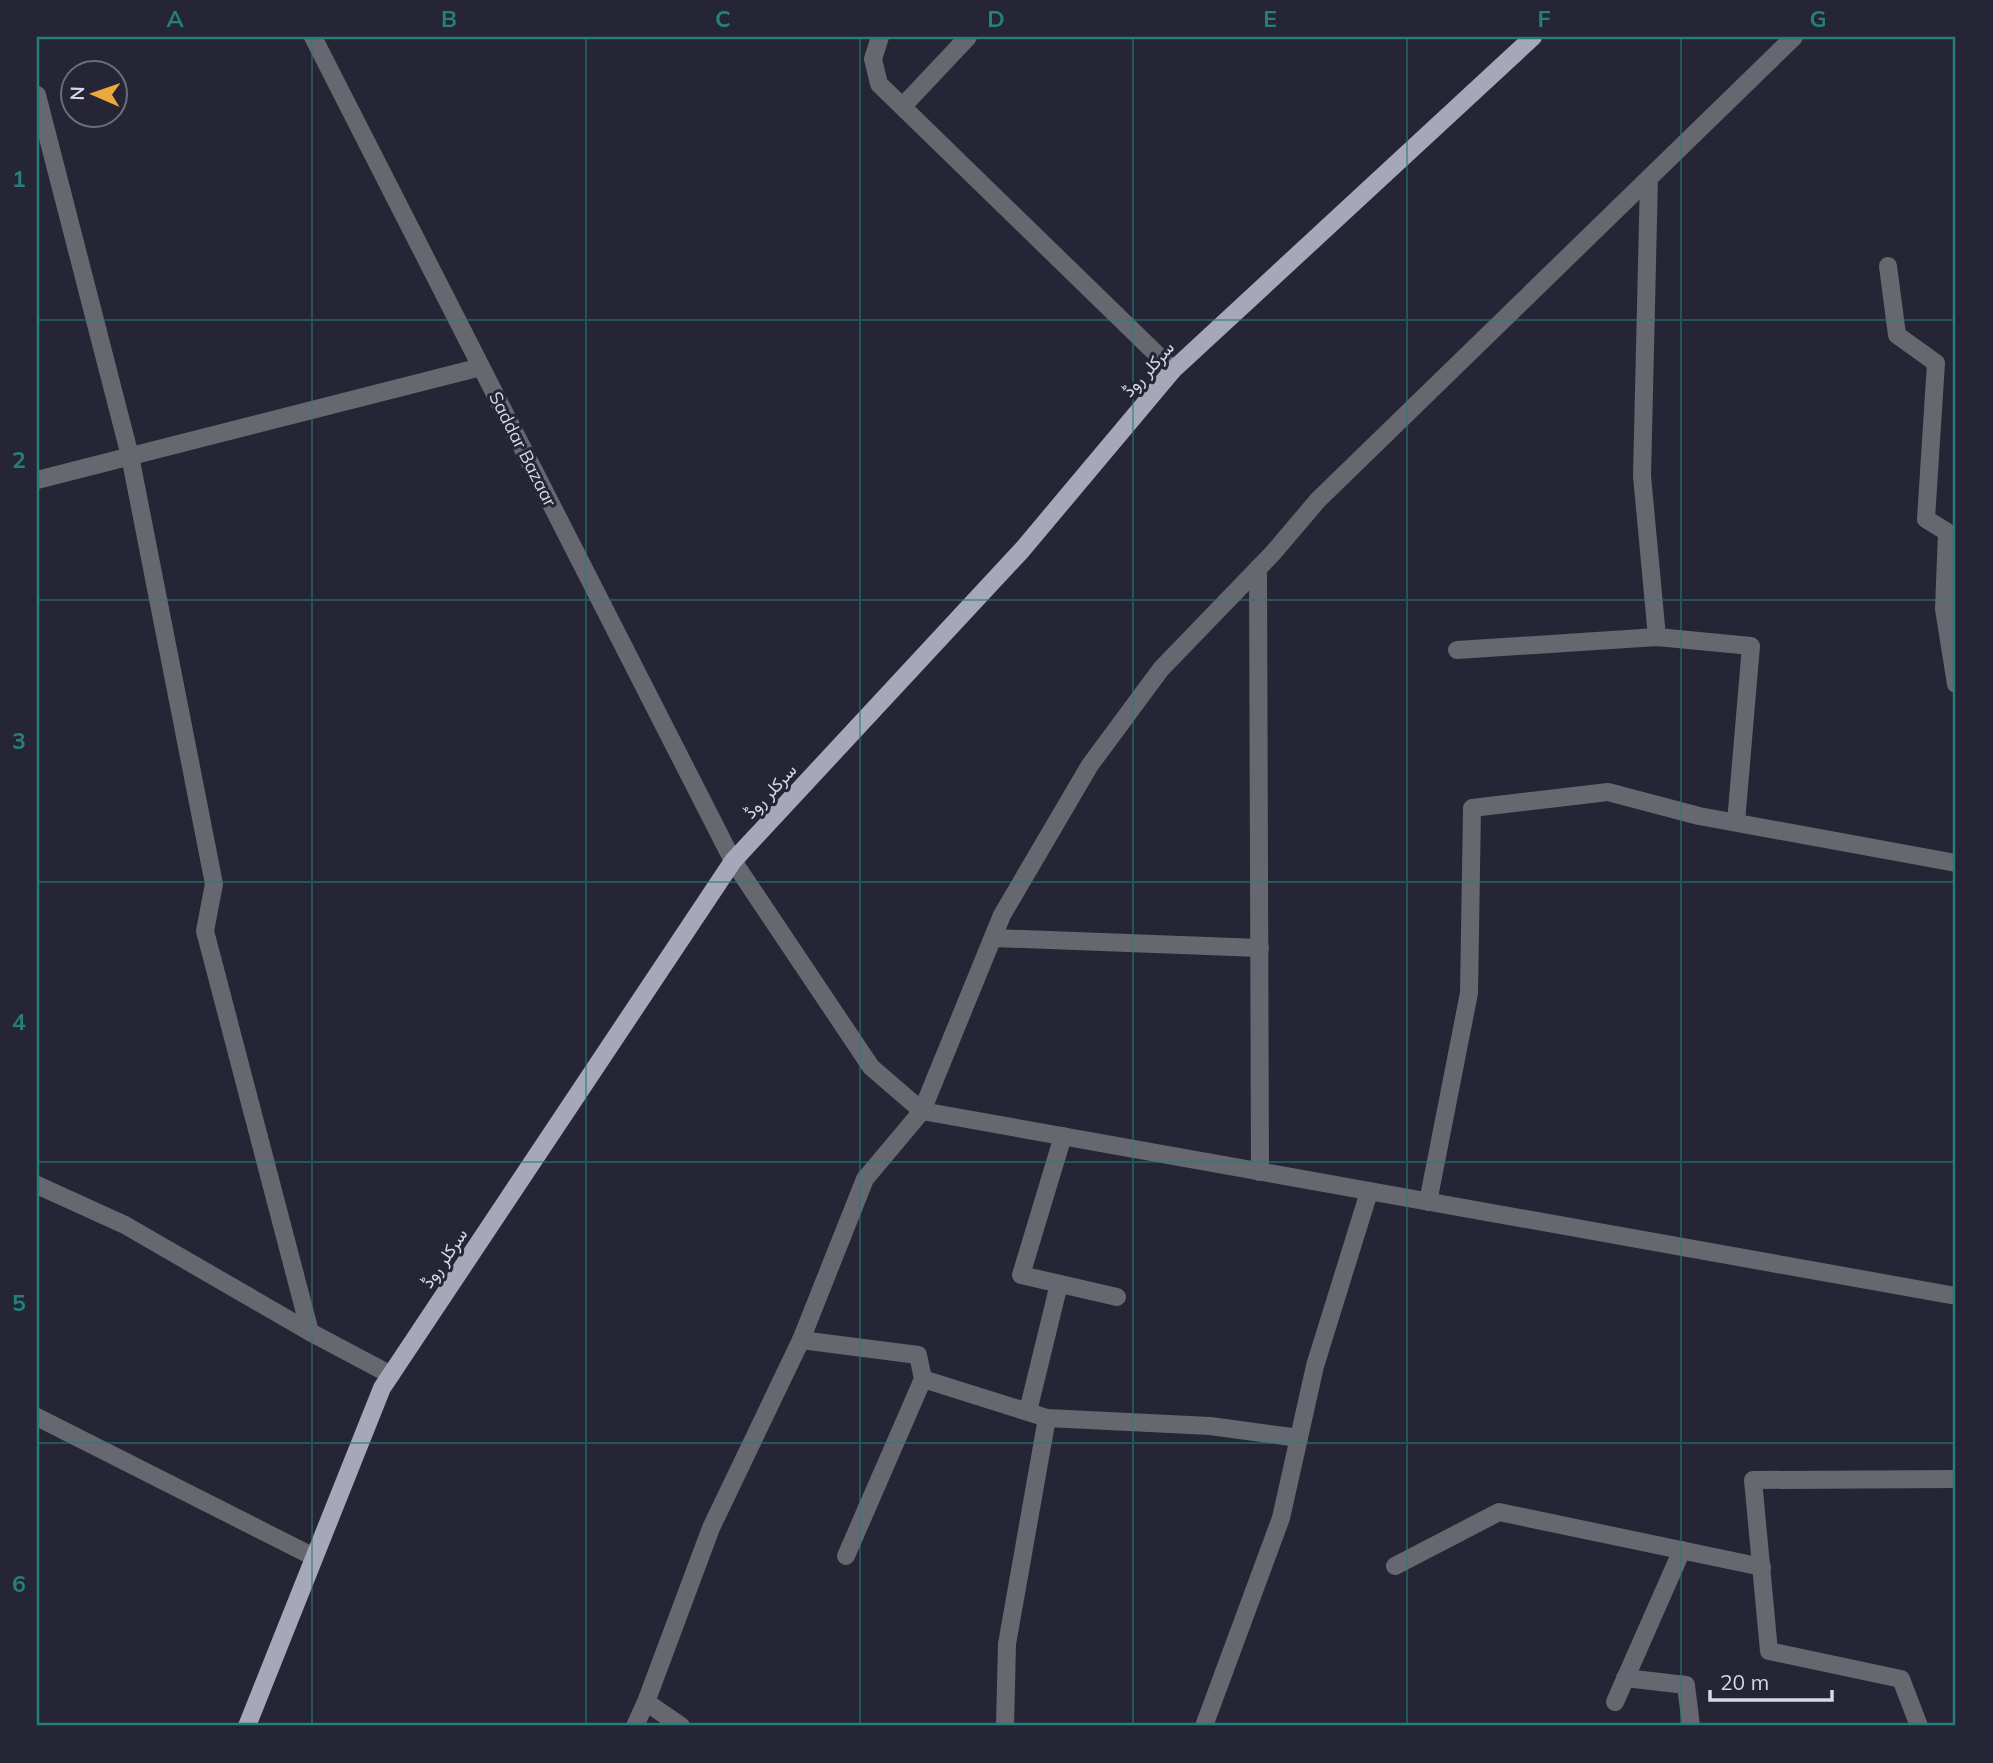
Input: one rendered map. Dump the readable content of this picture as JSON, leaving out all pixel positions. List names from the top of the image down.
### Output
{
  "streets": {
    "main road": ["سرکلر روڈ"],
    "street": ["Saddar Bazaar"]
  },
  "crossings": [
    ["سرکلر روڈ", "Saddar Bazaar"]
  ],
  "scale_bar": "20 m",
  "north": "left",
  "grid": {
    "columns": [
      "A",
      "B",
      "C",
      "D",
      "E",
      "F",
      "G"
    ],
    "rows": [
      "1",
      "2",
      "3",
      "4",
      "5",
      "6"
    ]
  }
}
